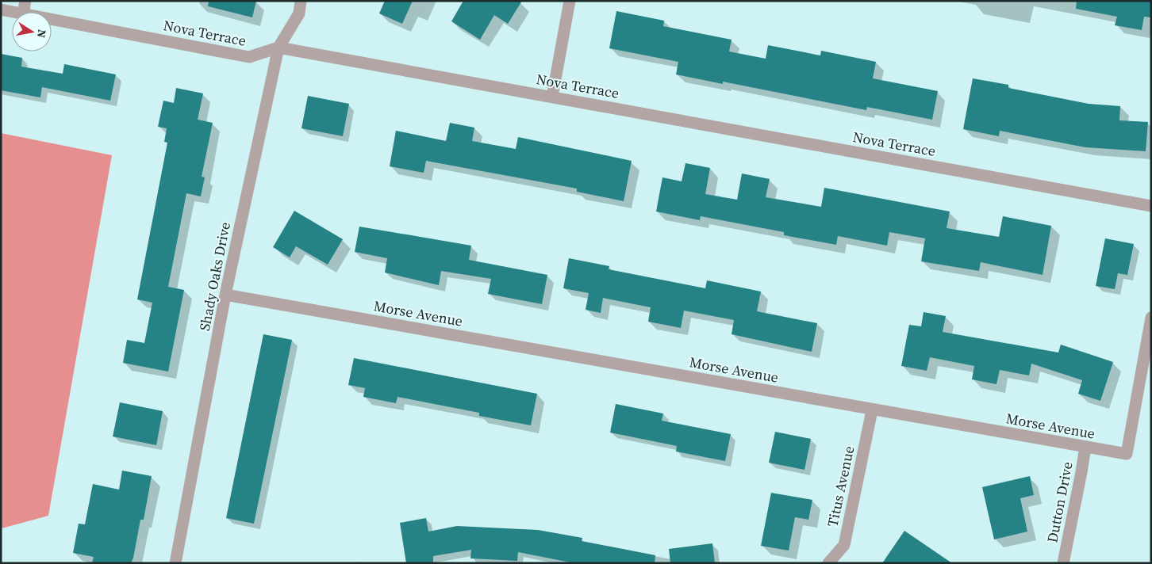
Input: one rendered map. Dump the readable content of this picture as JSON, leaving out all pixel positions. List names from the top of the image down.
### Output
{
  "streets": {
    "street": [
      "Nova Terrace",
      "Shady Oaks Drive",
      "Morse Avenue",
      "Titus Avenue",
      "Dutton Drive"
    ]
  },
  "crossings": [
    ["Nova Terrace", "Shady Oaks Drive"],
    ["Shady Oaks Drive", "Morse Avenue"],
    ["Morse Avenue", "Titus Avenue"],
    ["Morse Avenue", "Dutton Drive"]
  ],
  "north": "right"
}
